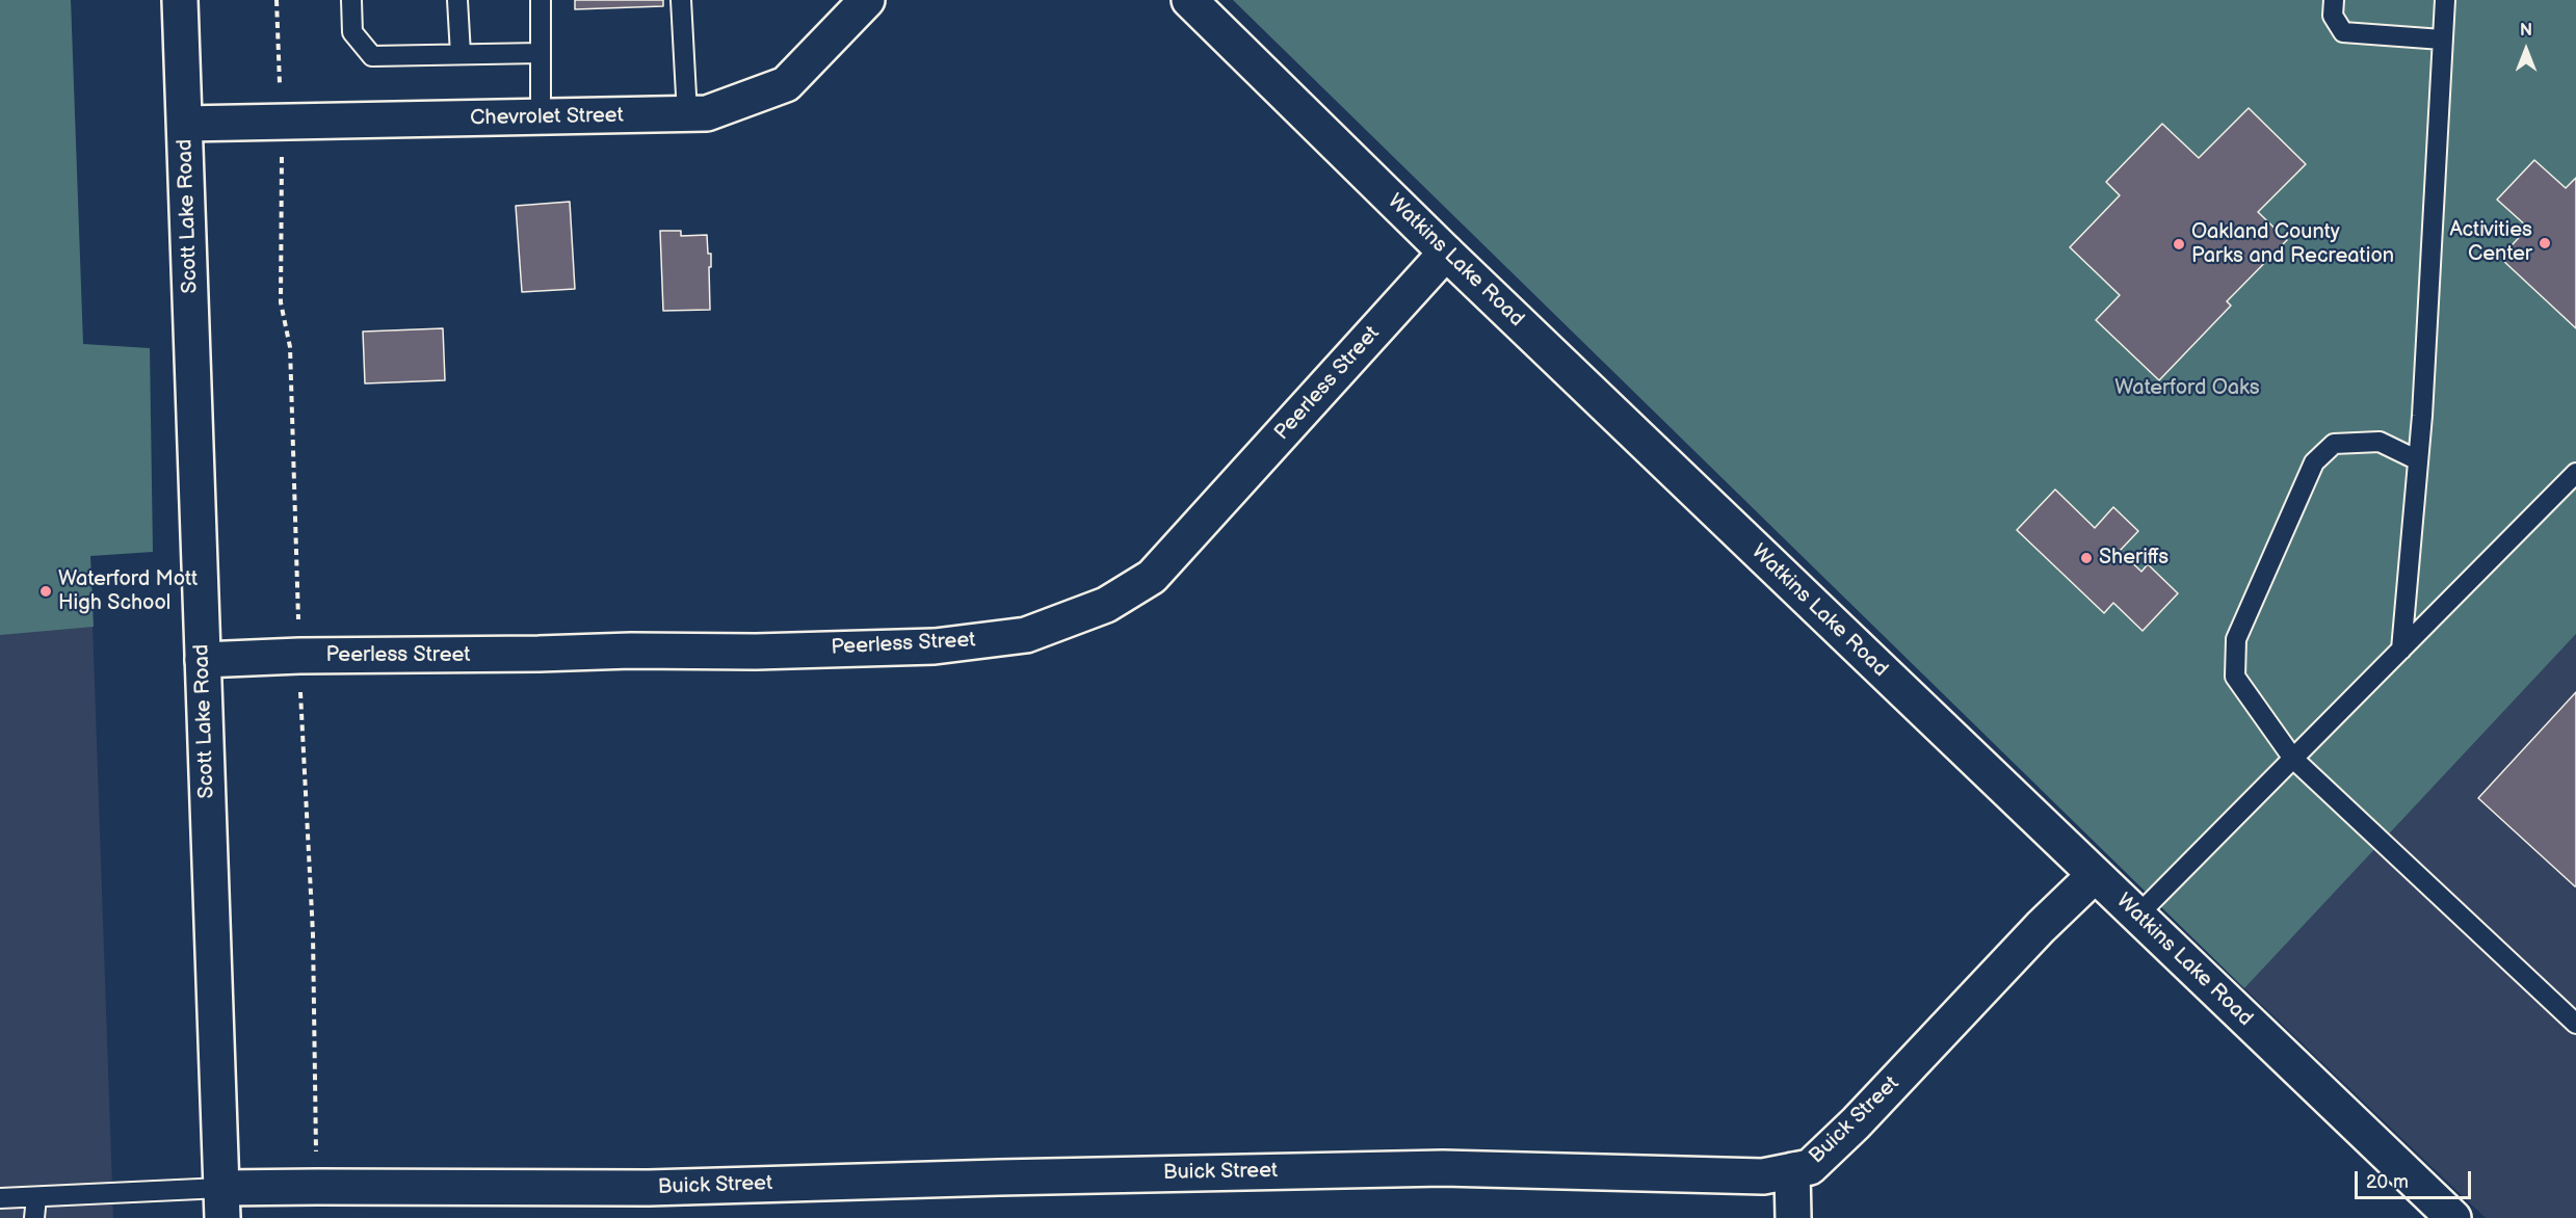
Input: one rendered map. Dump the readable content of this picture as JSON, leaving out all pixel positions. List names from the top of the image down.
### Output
{
  "streets": {
    "street": [
      "Chevrolet Street",
      "Scott Lake Road",
      "Watkins Lake Road",
      "Peerless Street",
      "Buick Street"
    ]
  },
  "crossings": [
    ["Chevrolet Street", "Scott Lake Road"],
    ["Scott Lake Road", "Peerless Street"],
    ["Scott Lake Road", "Buick Street"],
    ["Watkins Lake Road", "Peerless Street"],
    ["Watkins Lake Road", "Buick Street"]
  ],
  "parks": ["Waterford Oaks"],
  "places": [
    "Activities Center",
    "Oakland County Parks and Recreation",
    "Sheriffs",
    "Waterford Mott High School"
  ],
  "scale_bar": "20 m",
  "north": "top"
}
